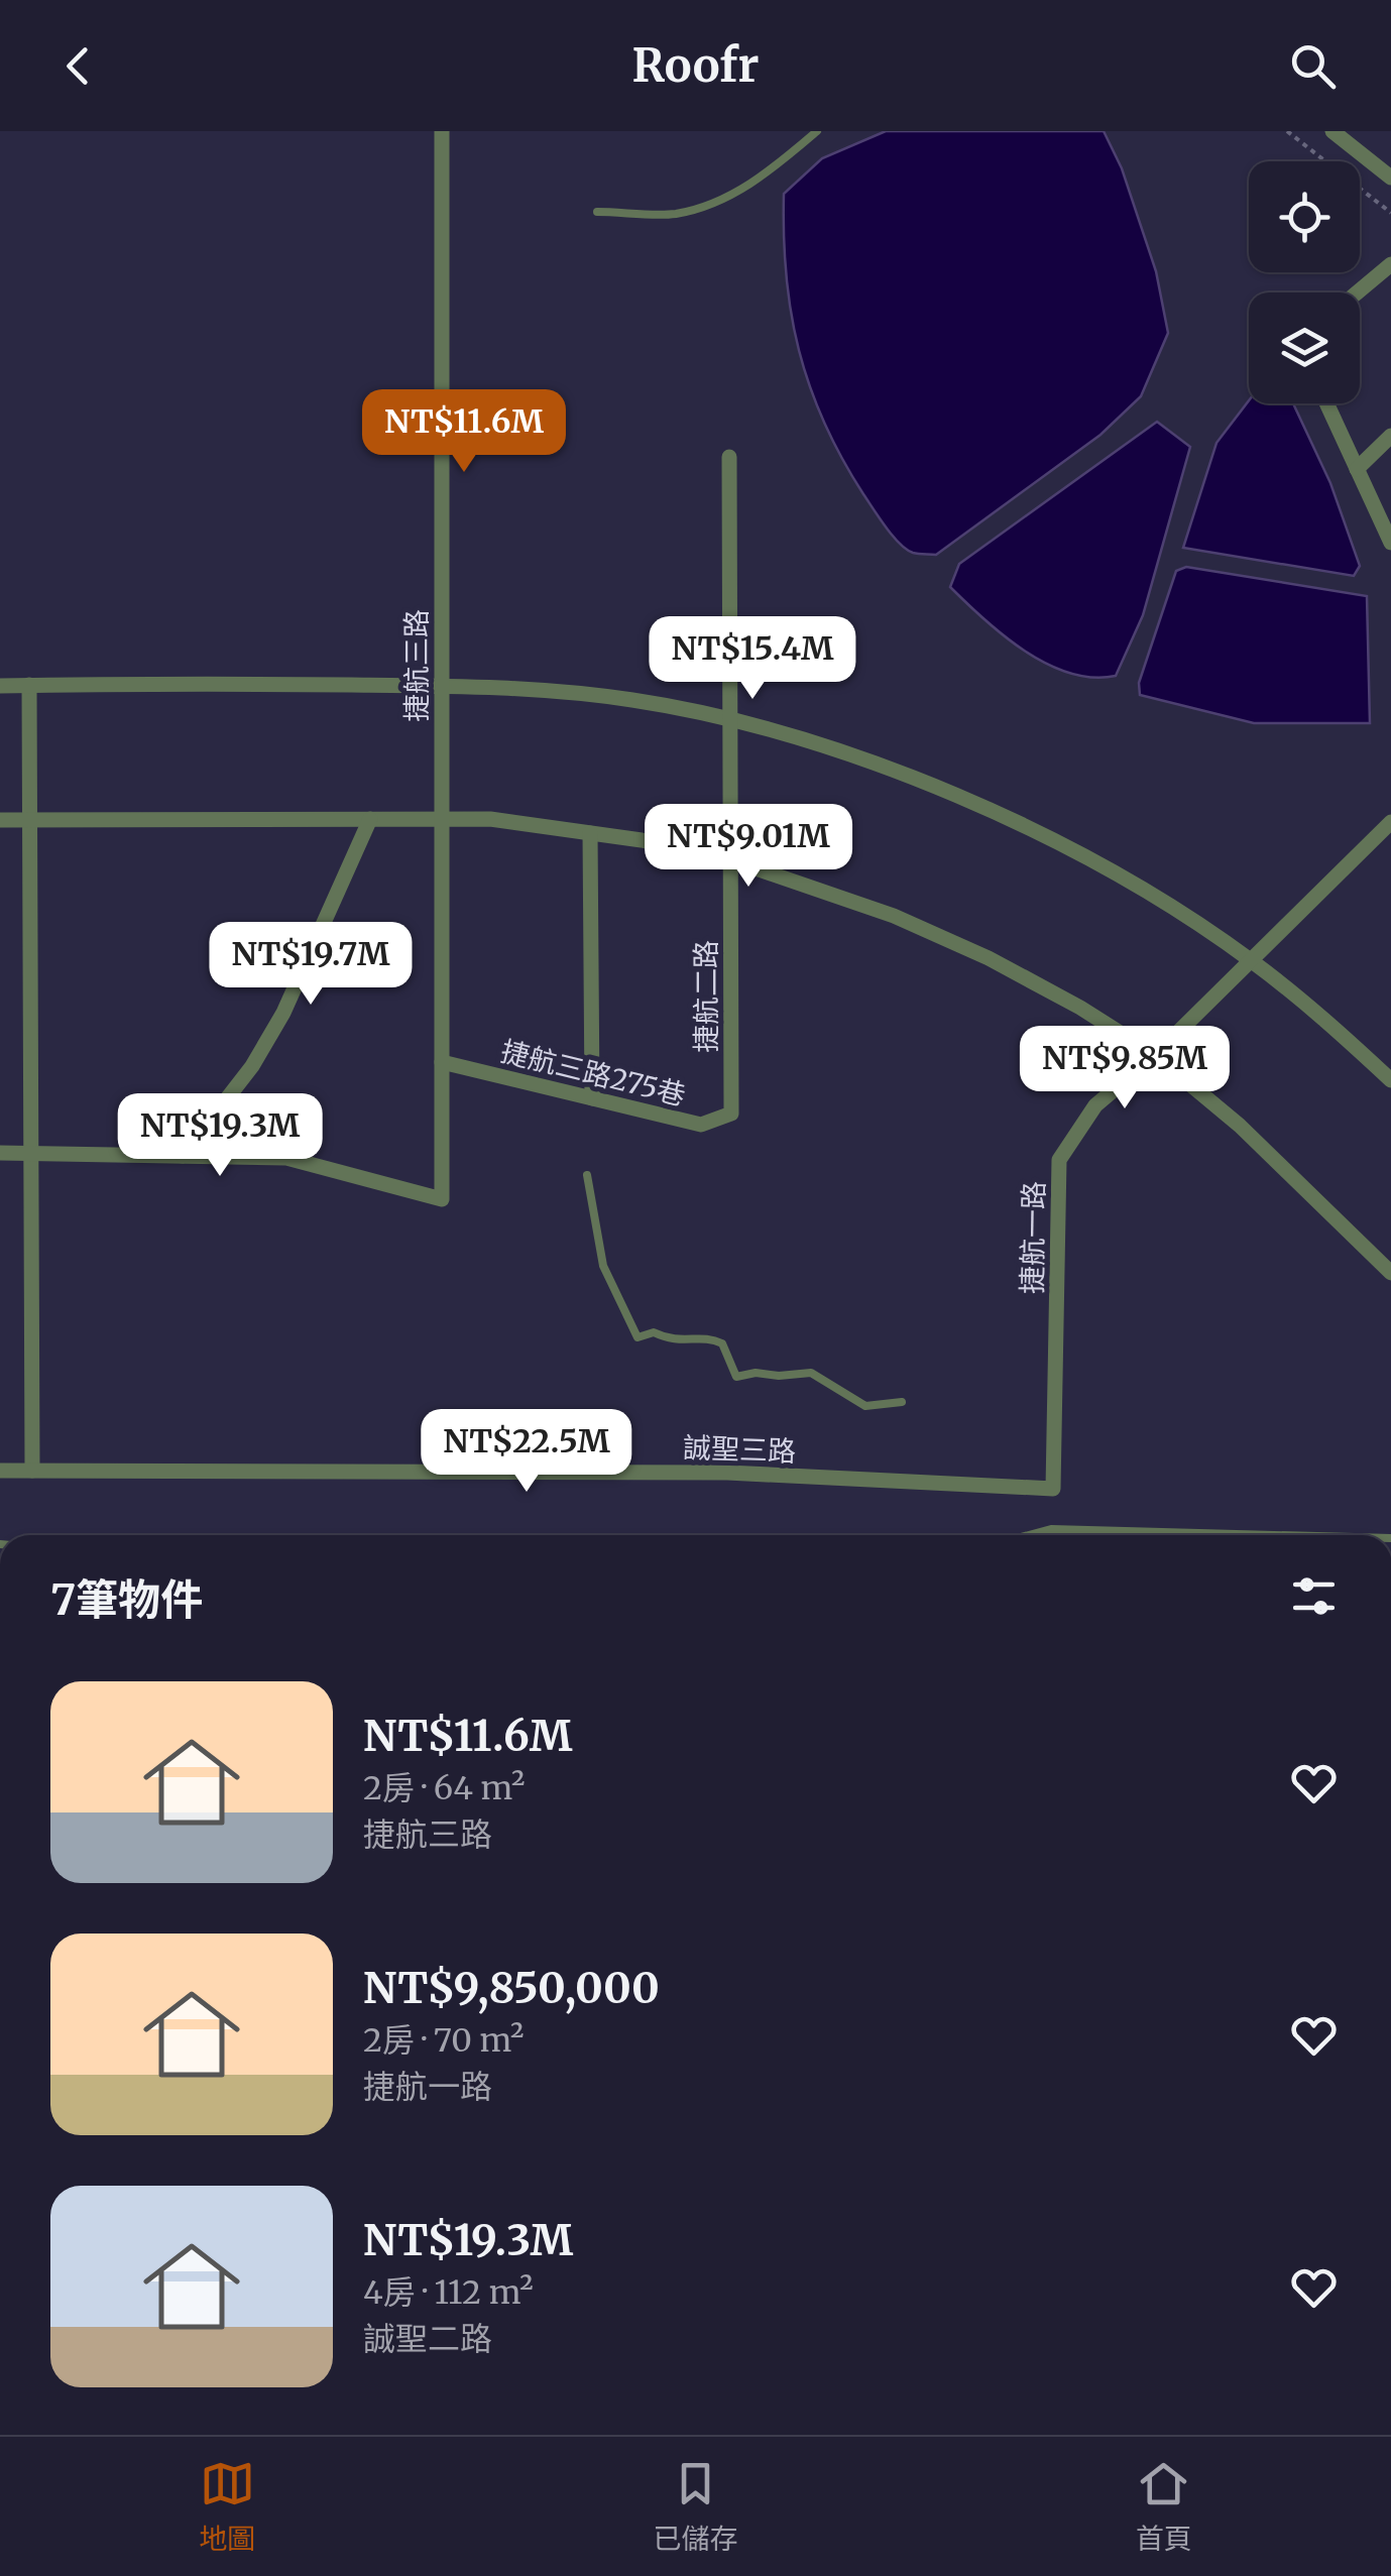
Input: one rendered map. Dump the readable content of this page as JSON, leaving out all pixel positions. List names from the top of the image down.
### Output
{
  "streets": {
    "street": [
      "捷航三路",
      "捷航二路",
      "捷航三路275巷",
      "捷航一路",
      "誠聖三路"
    ]
  },
  "crossings": [
    ["捷航三路", "捷航三路275巷"],
    ["捷航二路", "捷航三路275巷"],
    ["捷航一路", "誠聖三路"]
  ],
  "page": {
    "header": "Roofr",
    "price": [
      "NT$11.6M",
      "NT$15.4M",
      "NT$9.01M",
      "NT$19.7M",
      "NT$9.85M",
      "NT$19.3M",
      "NT$22.5M"
    ],
    "heading": "7筆物件",
    "list": [
      {
        "name": "NT$11.6M",
        "note": "2房 · 64 m² · 捷航三路"
      },
      {
        "name": "NT$9,850,000",
        "note": "2房 · 70 m² · 捷航一路"
      },
      {
        "name": "NT$19.3M",
        "note": "4房 · 112 m² · 誠聖二路"
      }
    ],
    "tabs": ["地圖", "已儲存", "首頁"]
  }
}
